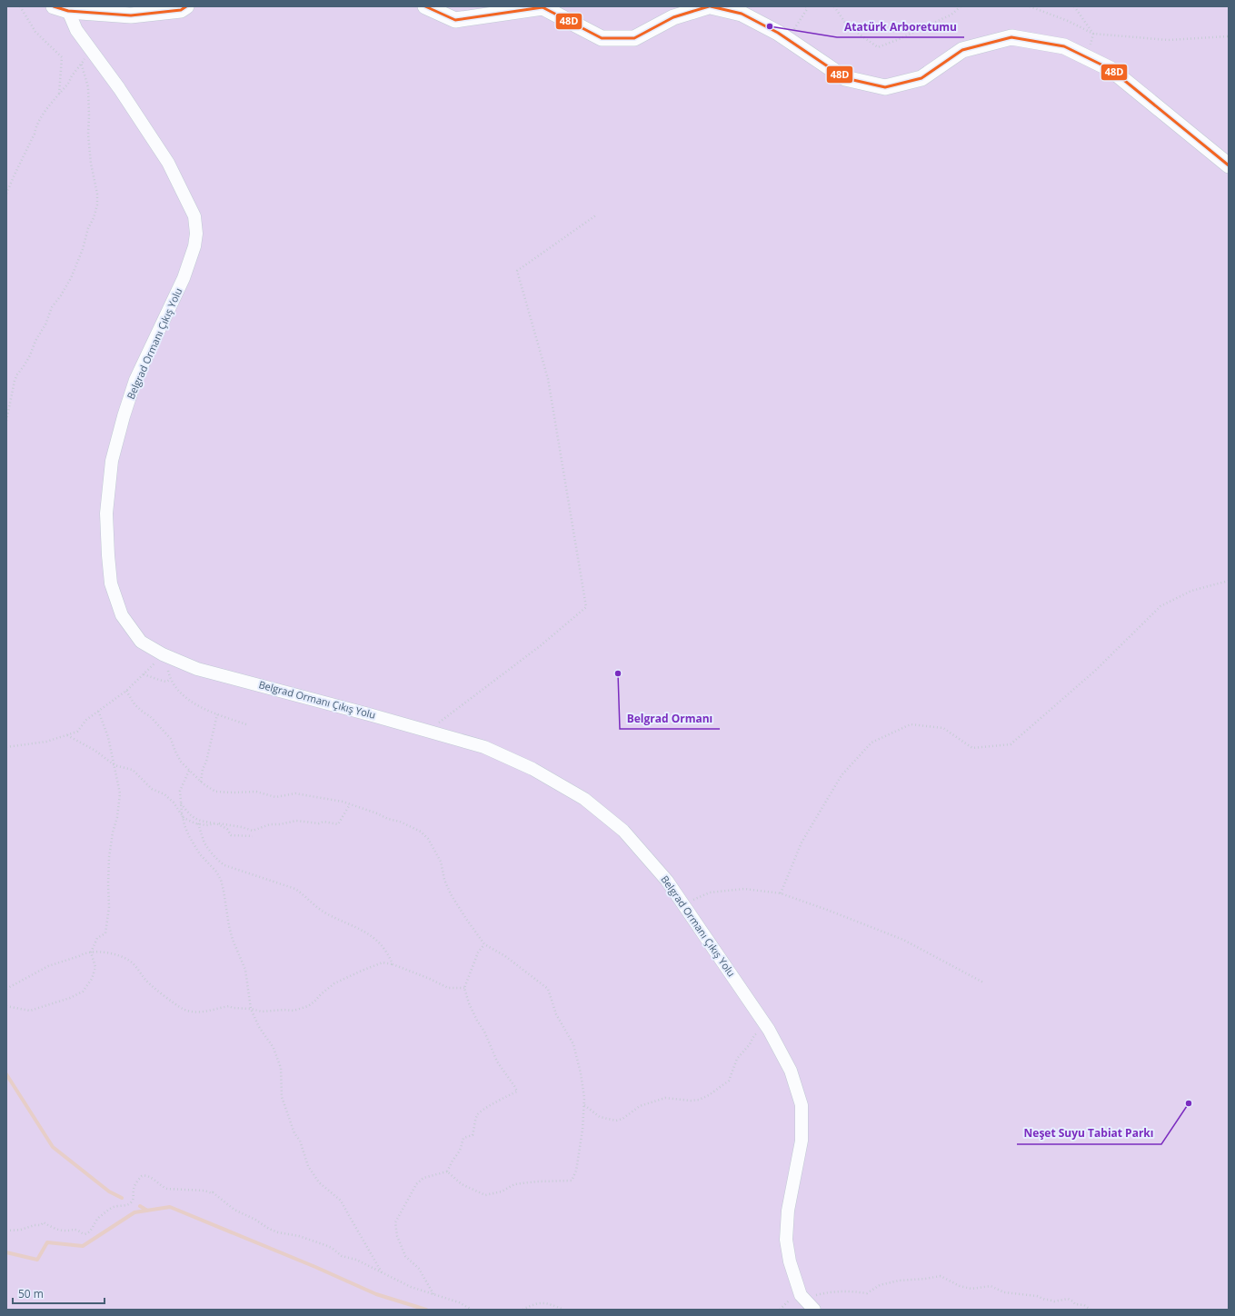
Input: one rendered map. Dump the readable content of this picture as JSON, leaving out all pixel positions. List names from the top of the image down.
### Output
{
  "streets": {
    "street": ["Belgrad Ormanı Çıkış Yolu"]
  },
  "places": ["Atatürk Arboretumu", "Belgrad Ormanı", "Neşet Suyu Tabiat Parkı"],
  "lines": ["transit line 48D"],
  "scale_bar": "50 m"
}
